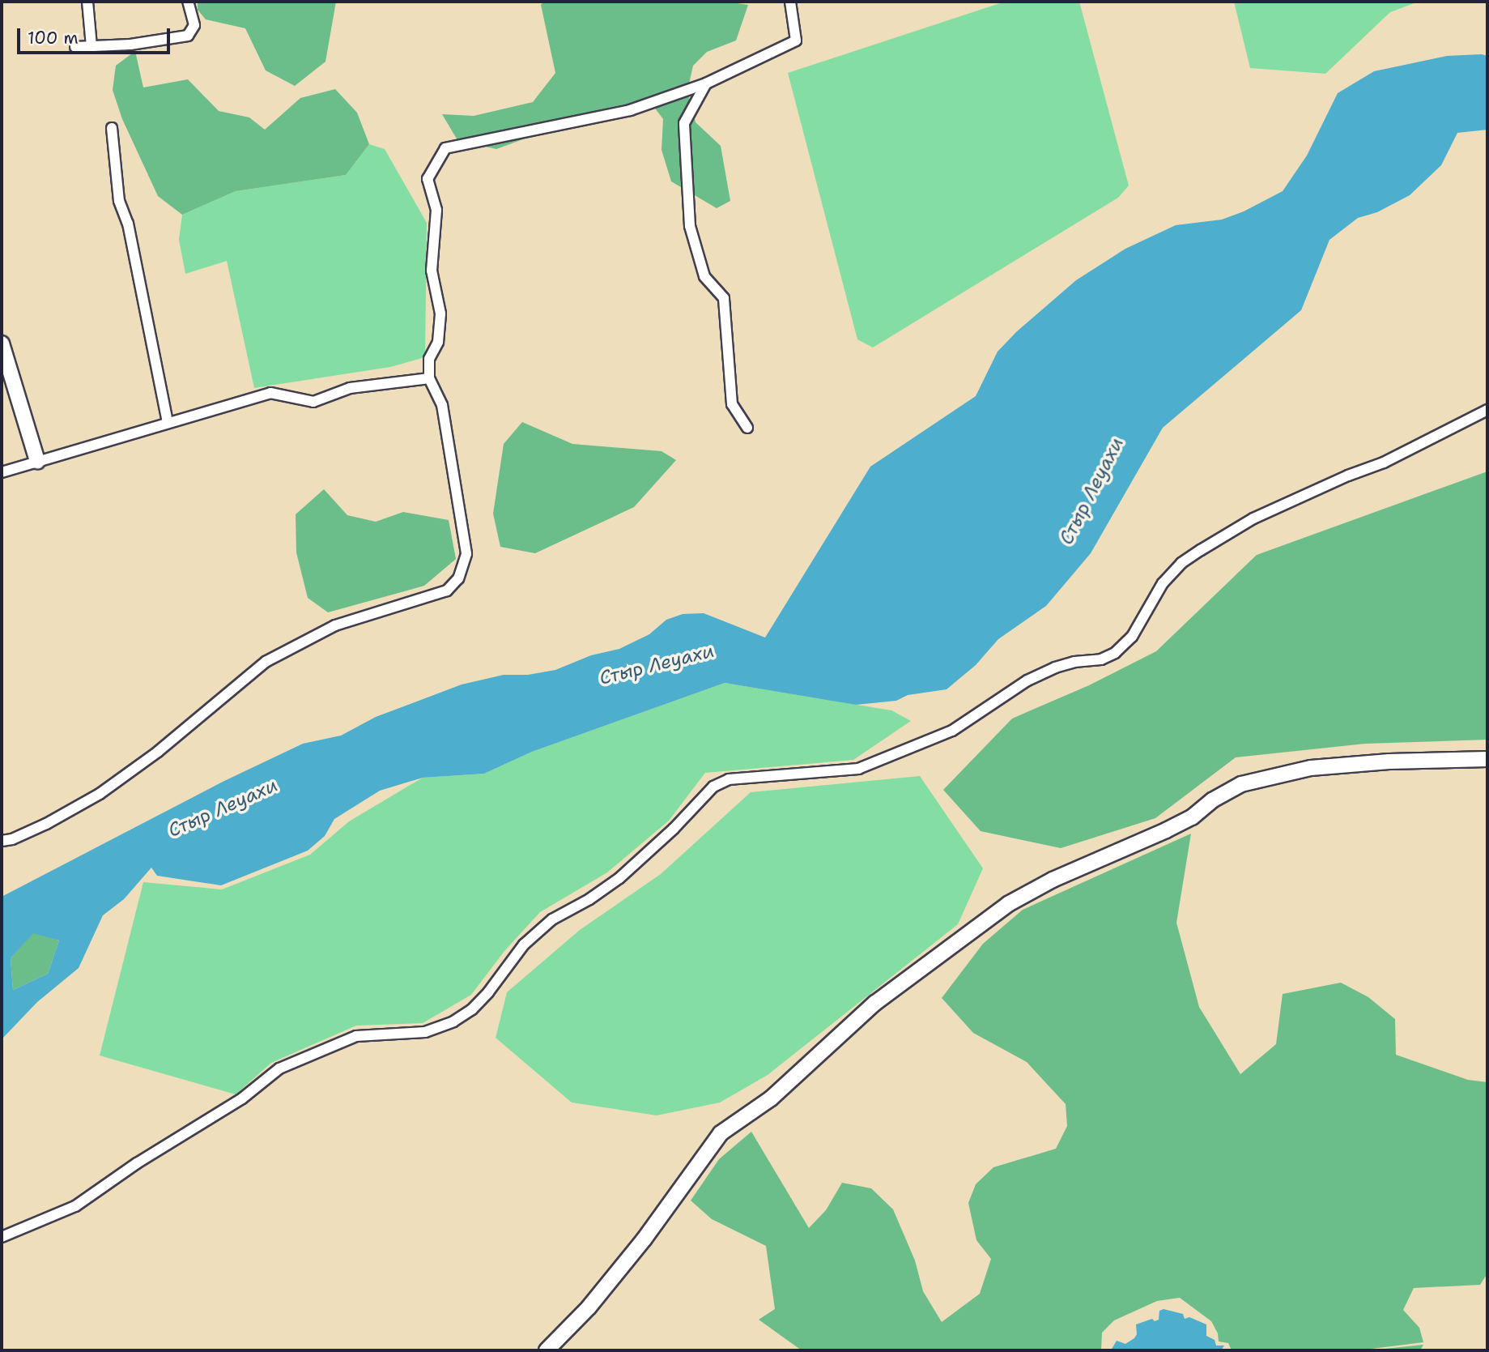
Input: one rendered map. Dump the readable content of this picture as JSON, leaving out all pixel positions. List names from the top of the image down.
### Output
{
  "water": ["Стыр Леуахи"],
  "scale_bar": "100 m"
}
